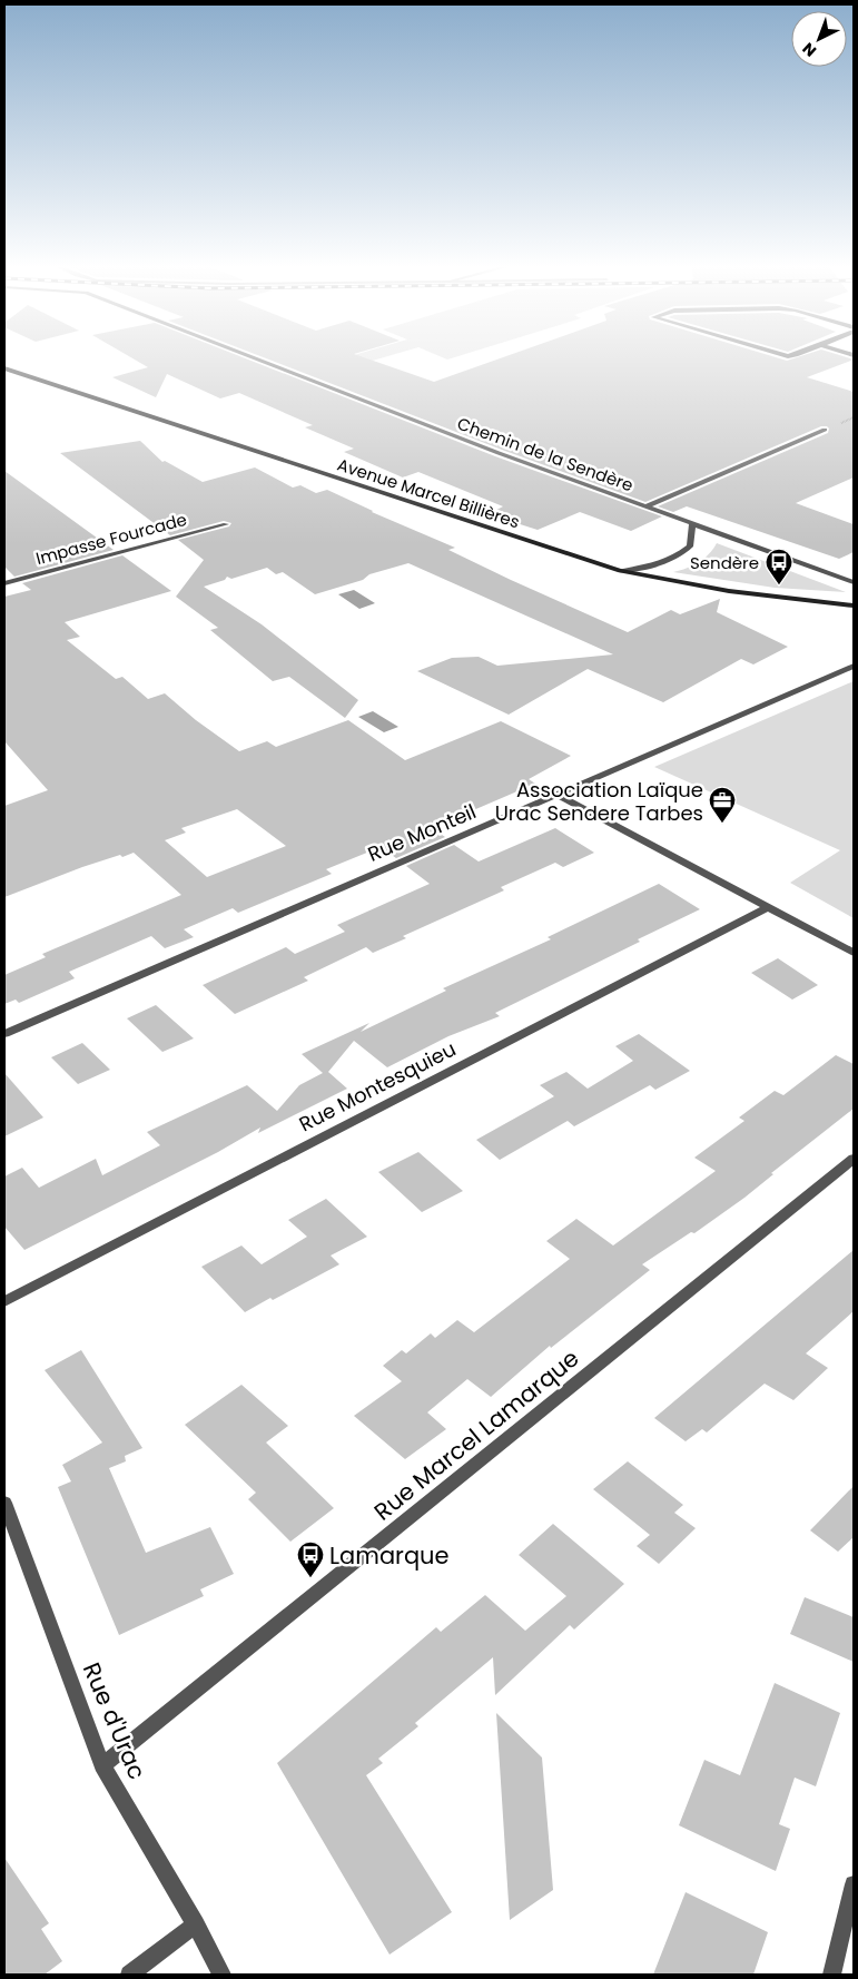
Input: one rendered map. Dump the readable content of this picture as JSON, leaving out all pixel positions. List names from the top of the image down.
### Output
{
  "streets": {
    "street": [
      "Chemin de la Sendère",
      "Avenue Marcel Billières",
      "Impasse Fourcade",
      "Rue Monteil",
      "Rue Montesquieu",
      "Rue Marcel Lamarque",
      "Rue d'Urac"
    ]
  },
  "crossings": [
    ["Rue Marcel Lamarque", "Rue d'Urac"]
  ],
  "places": {
    "bus stop": ["Sendère", "Lamarque"],
    "office": ["Association Laïque Urac Sendere Tarbes"]
  },
  "north": "bottom left"
}
